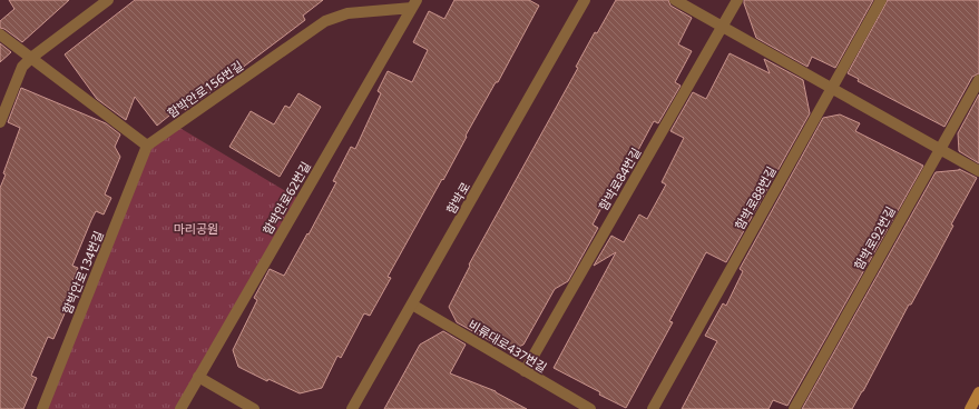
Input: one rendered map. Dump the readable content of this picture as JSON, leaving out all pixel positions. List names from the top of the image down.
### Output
{
  "streets": {
    "street": [
      "함박안로156번길",
      "함박로84번길",
      "함박안로62번길",
      "함박로",
      "함박로88번길",
      "함박로92번길",
      "함박안로134번길",
      "비류대로437번길"
    ]
  },
  "crossings": [
    ["함박안로156번길", "함박안로62번길"],
    ["함박안로156번길", "함박안로134번길"],
    ["함박로84번길", "비류대로437번길"],
    ["함박로", "비류대로437번길"]
  ],
  "parks": ["마리공원"]
}
